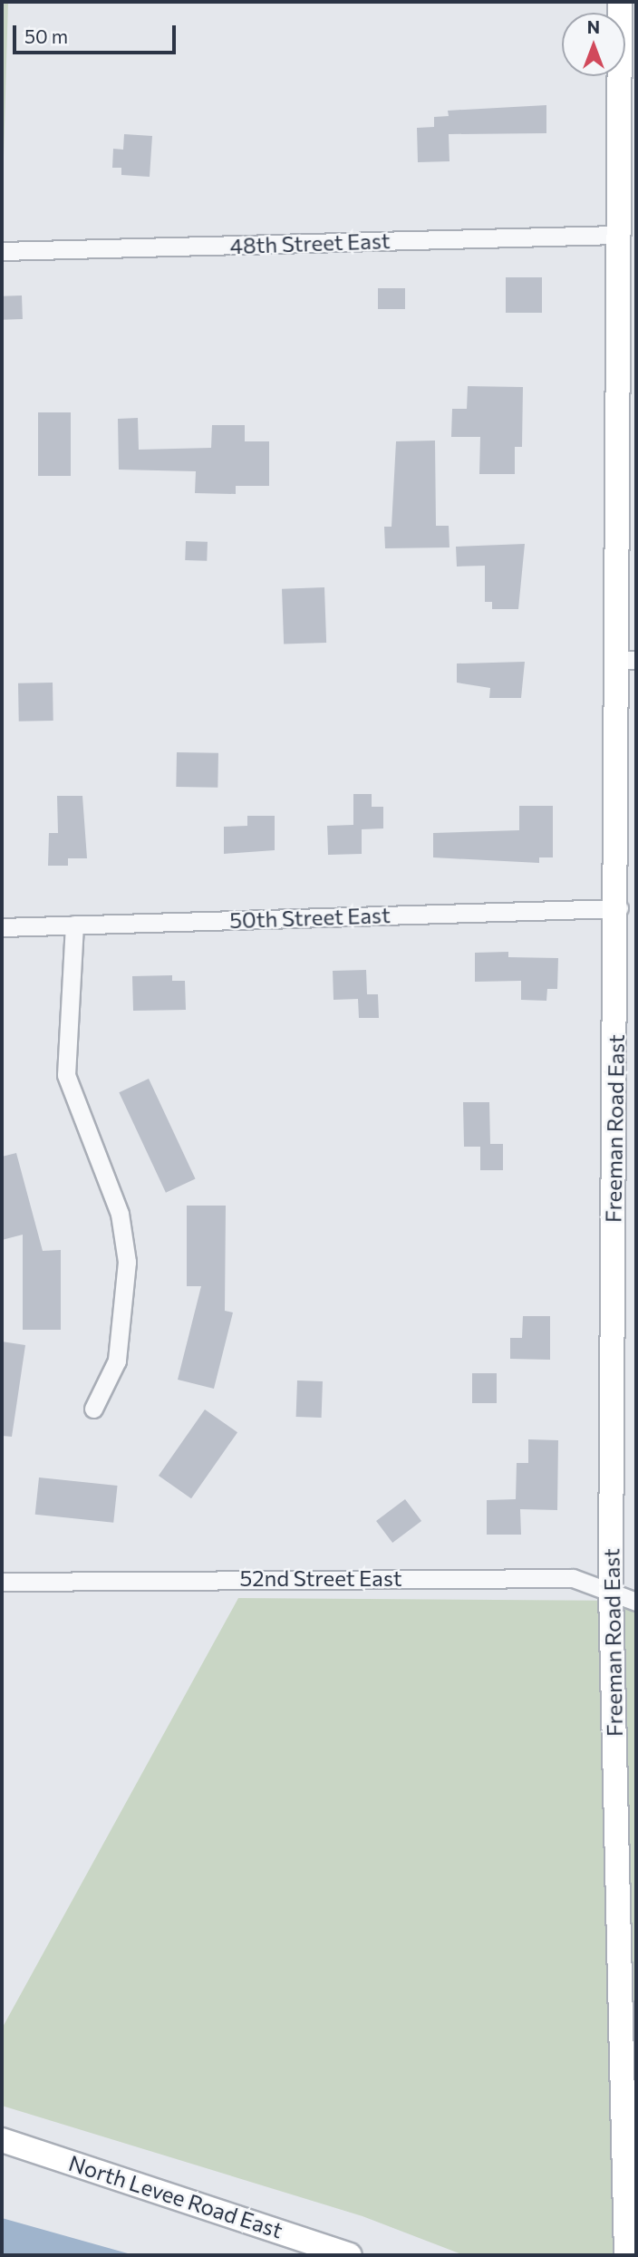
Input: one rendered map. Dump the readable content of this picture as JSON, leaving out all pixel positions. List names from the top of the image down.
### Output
{
  "streets": {
    "street": [
      "48th Street East",
      "50th Street East",
      "Freeman Road East",
      "52nd Street East",
      "North Levee Road East"
    ]
  },
  "crossings": [
    ["48th Street East", "Freeman Road East"],
    ["50th Street East", "Freeman Road East"],
    ["Freeman Road East", "52nd Street East"]
  ],
  "scale_bar": "50 m",
  "north": "top"
}
